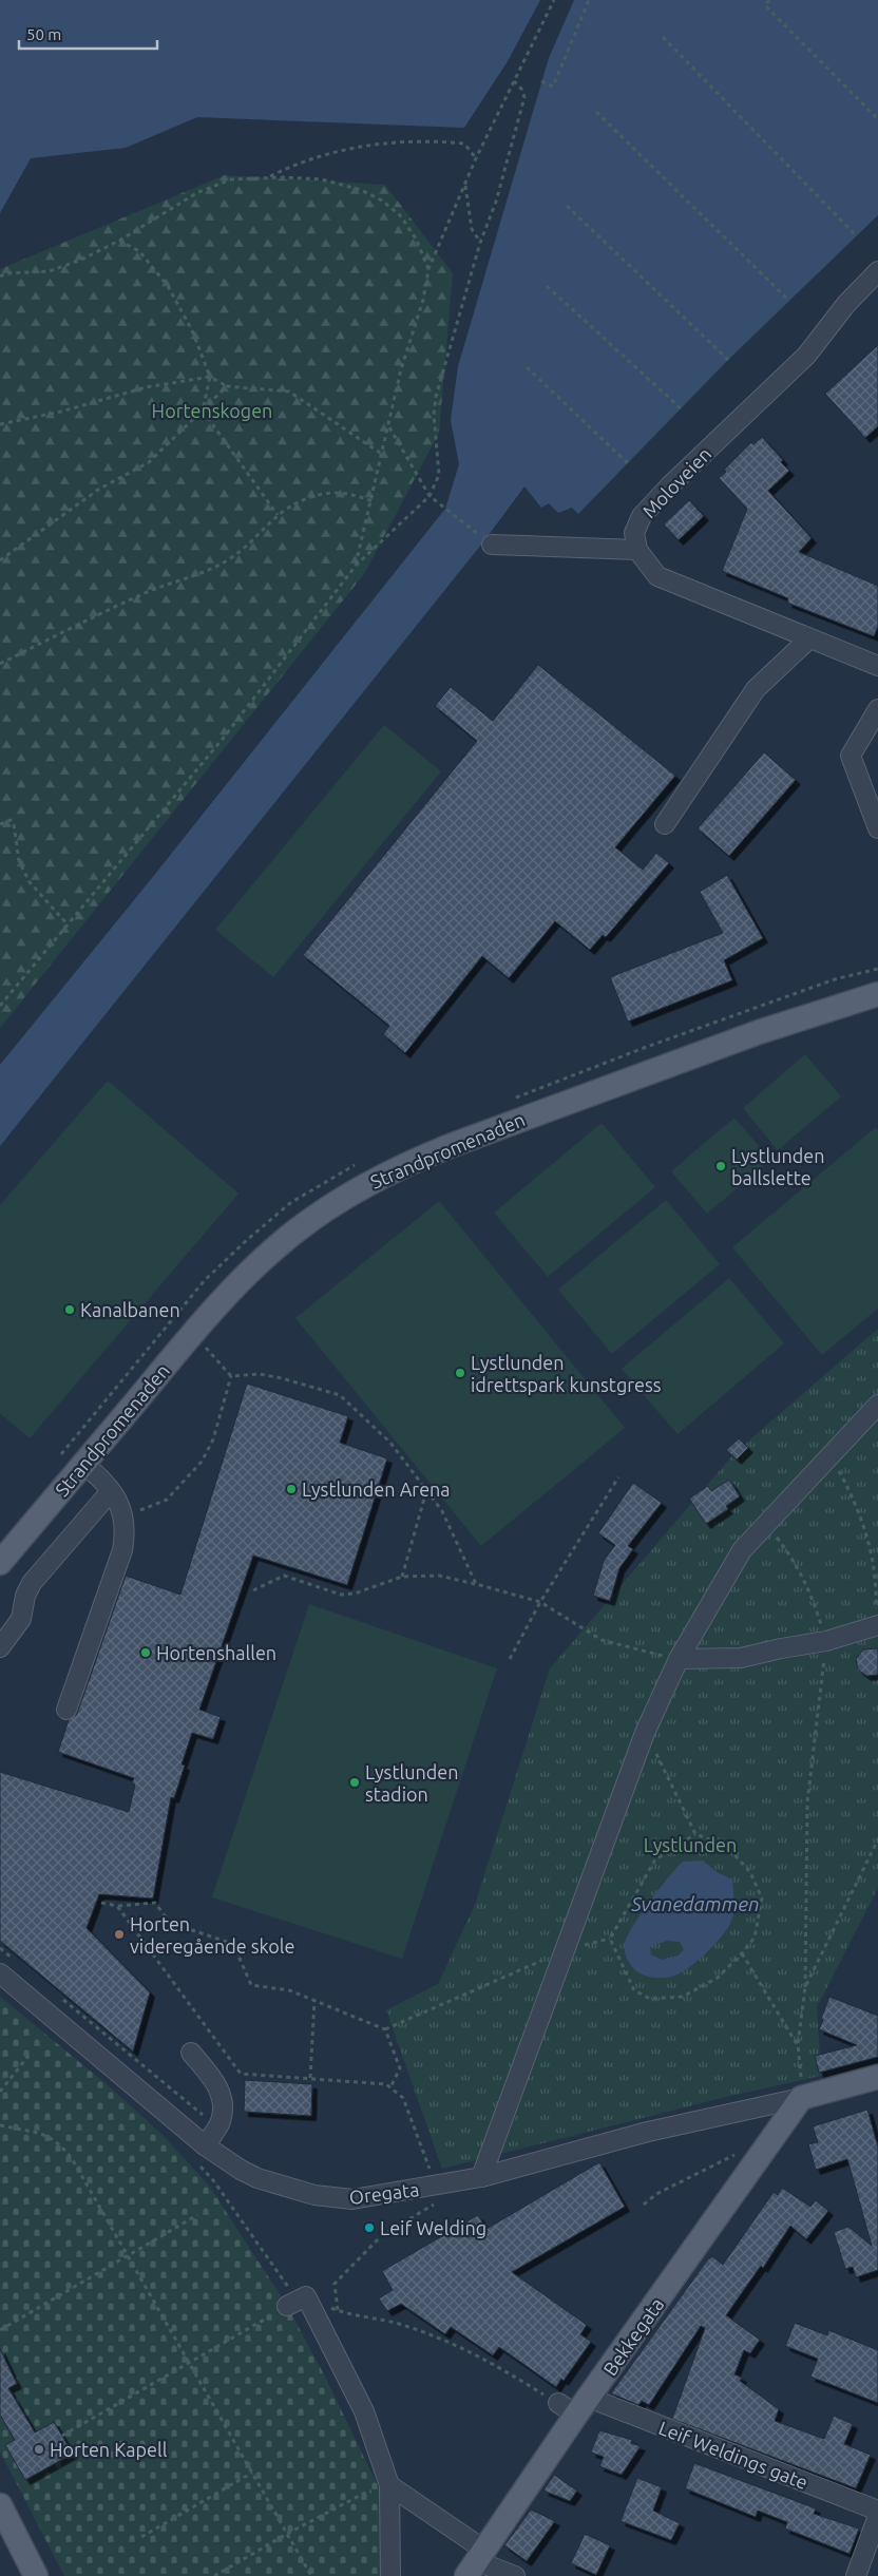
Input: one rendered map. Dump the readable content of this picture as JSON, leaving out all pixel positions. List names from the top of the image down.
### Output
{
  "streets": {
    "main road": ["Strandpromenaden", "Bekkegata"],
    "street": ["Moloveien", "Oregata", "Leif Weldings gate"]
  },
  "crossings": [
    ["Oregata", "Bekkegata"],
    ["Bekkegata", "Leif Weldings gate"]
  ],
  "water": ["Svanedammen"],
  "parks": ["Hortenskogen", "Lystlunden"],
  "places": [
    "Lystlunden ballslette",
    "Kanalbanen",
    "Lystlunden idrettspark kunstgress",
    "Lystlunden Arena",
    "Hortenshallen",
    "Lystlunden stadion",
    "Horten videregående skole",
    "Leif Welding",
    "Horten Kapell"
  ],
  "scale_bar": "50 m"
}
